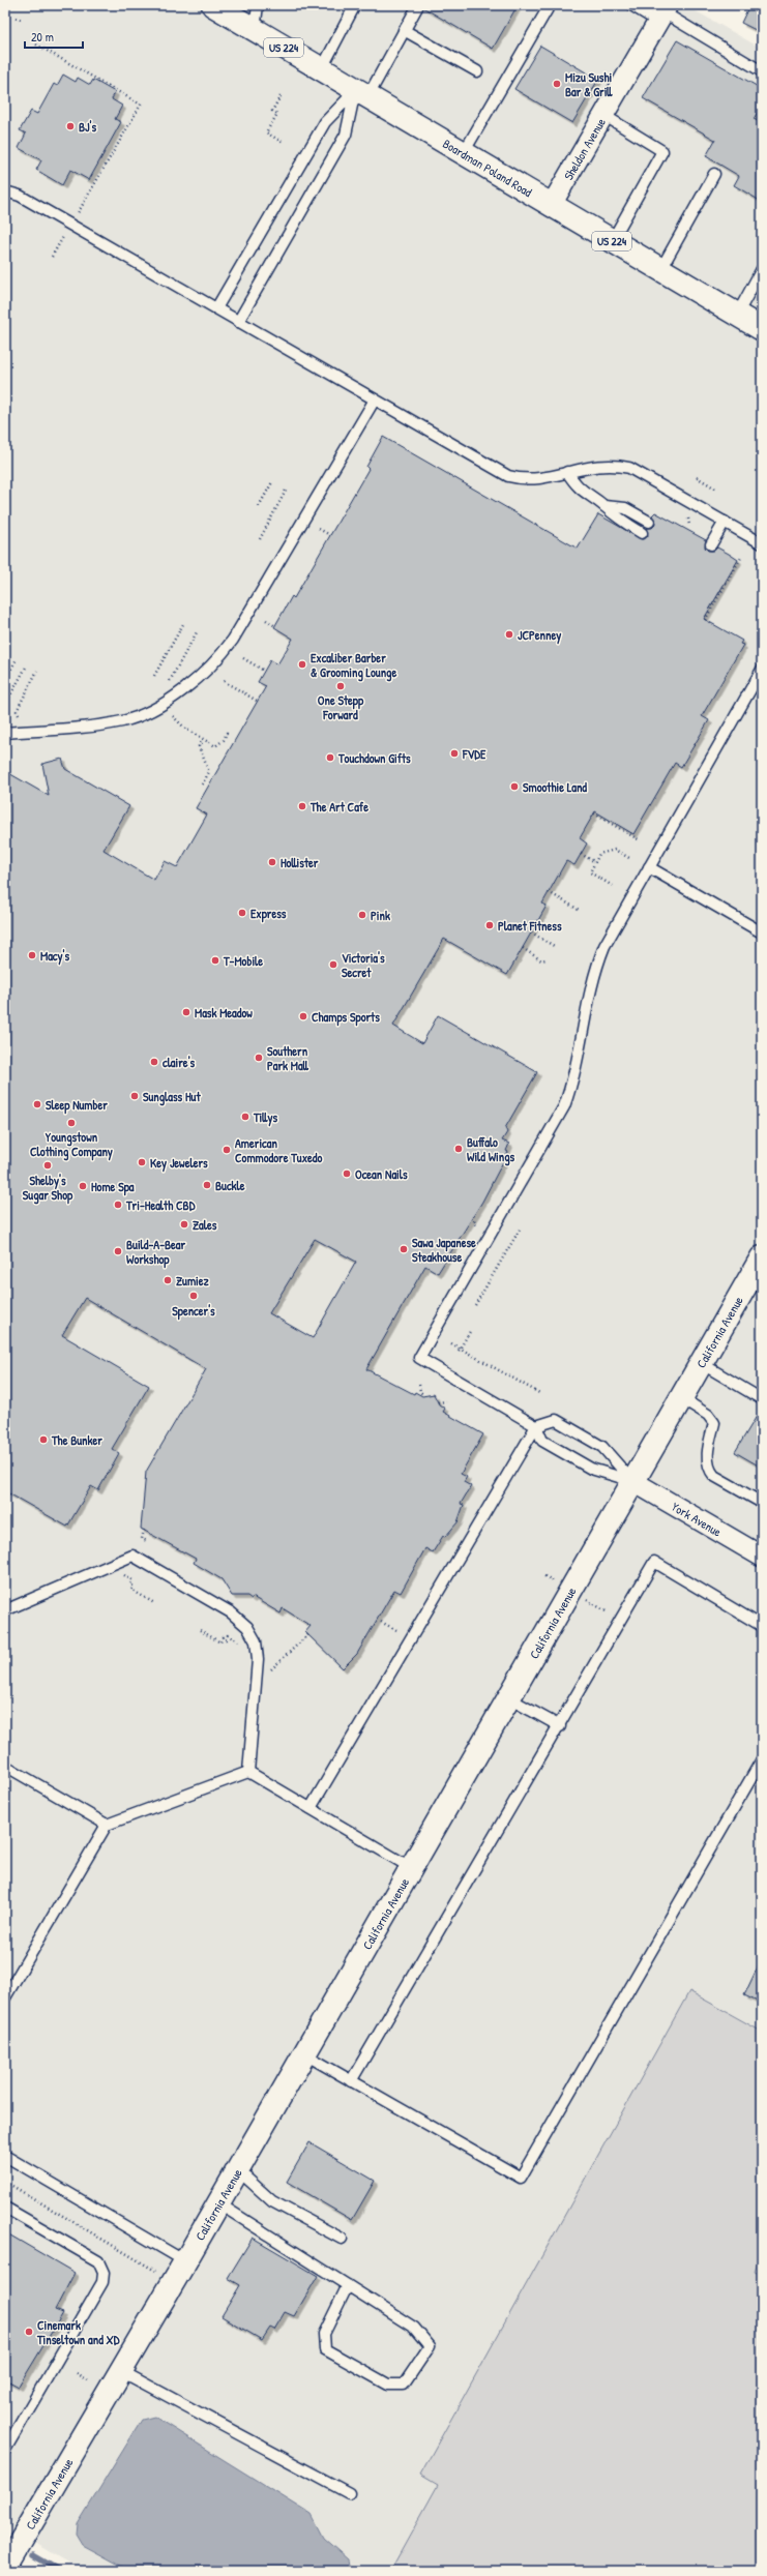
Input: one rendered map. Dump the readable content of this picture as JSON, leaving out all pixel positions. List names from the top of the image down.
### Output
{
  "streets": {
    "street": [
      "US 224",
      "Sheldon Avenue",
      "Boardman Poland Road",
      "California Avenue",
      "York Avenue"
    ]
  },
  "crossings": [
    ["Sheldon Avenue", "Boardman Poland Road"],
    ["California Avenue", "York Avenue"]
  ],
  "places": [
    "Mizu Sushi Bar & Grill",
    "BJ's",
    "JCPenney",
    "Excaliber Barber & Grooming Lounge",
    "One Stepp Forward",
    "FVDE",
    "Touchdown Gifts",
    "Smoothie Land",
    "The Art Cafe",
    "Hollister",
    "Express",
    "Pink",
    "Planet Fitness",
    "Macy's",
    "T-Mobile",
    "Victoria's Secret",
    "Mask Meadow",
    "Champs Sports",
    "Southern Park Mall",
    "claire's",
    "Sunglass Hut",
    "Sleep Number",
    "Tillys",
    "Youngstown Clothing Company",
    "Buffalo Wild Wings",
    "American Commodore Tuxedo",
    "Key Jewelers",
    "Shelby's Sugar Shop",
    "Ocean Nails",
    "Buckle",
    "Home Spa",
    "Tri-Health CBD",
    "Zales",
    "Sawa Japanese Steakhouse",
    "Build-A-Bear Workshop",
    "Zumiez",
    "Spencer's",
    "The Bunker",
    "Cinemark Tinseltown and XD"
  ],
  "scale_bar": "20 m"
}
